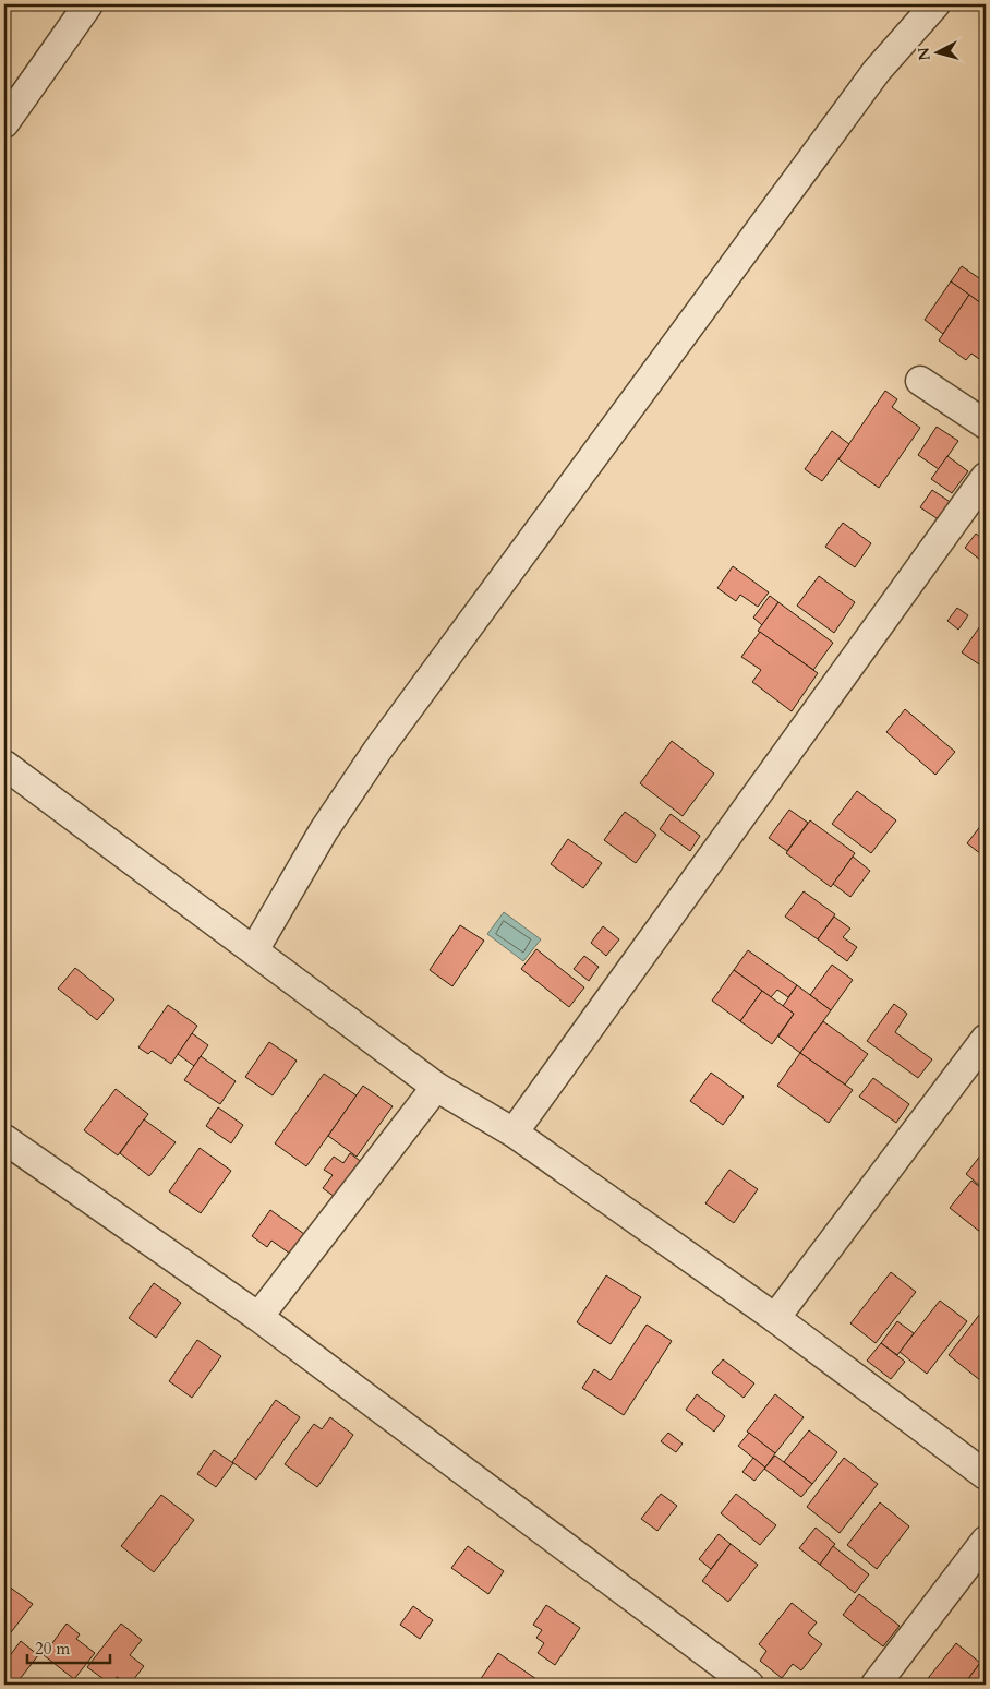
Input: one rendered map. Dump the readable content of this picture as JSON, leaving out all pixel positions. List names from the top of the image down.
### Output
{
  "scale_bar": "20 m",
  "north": "left"
}
